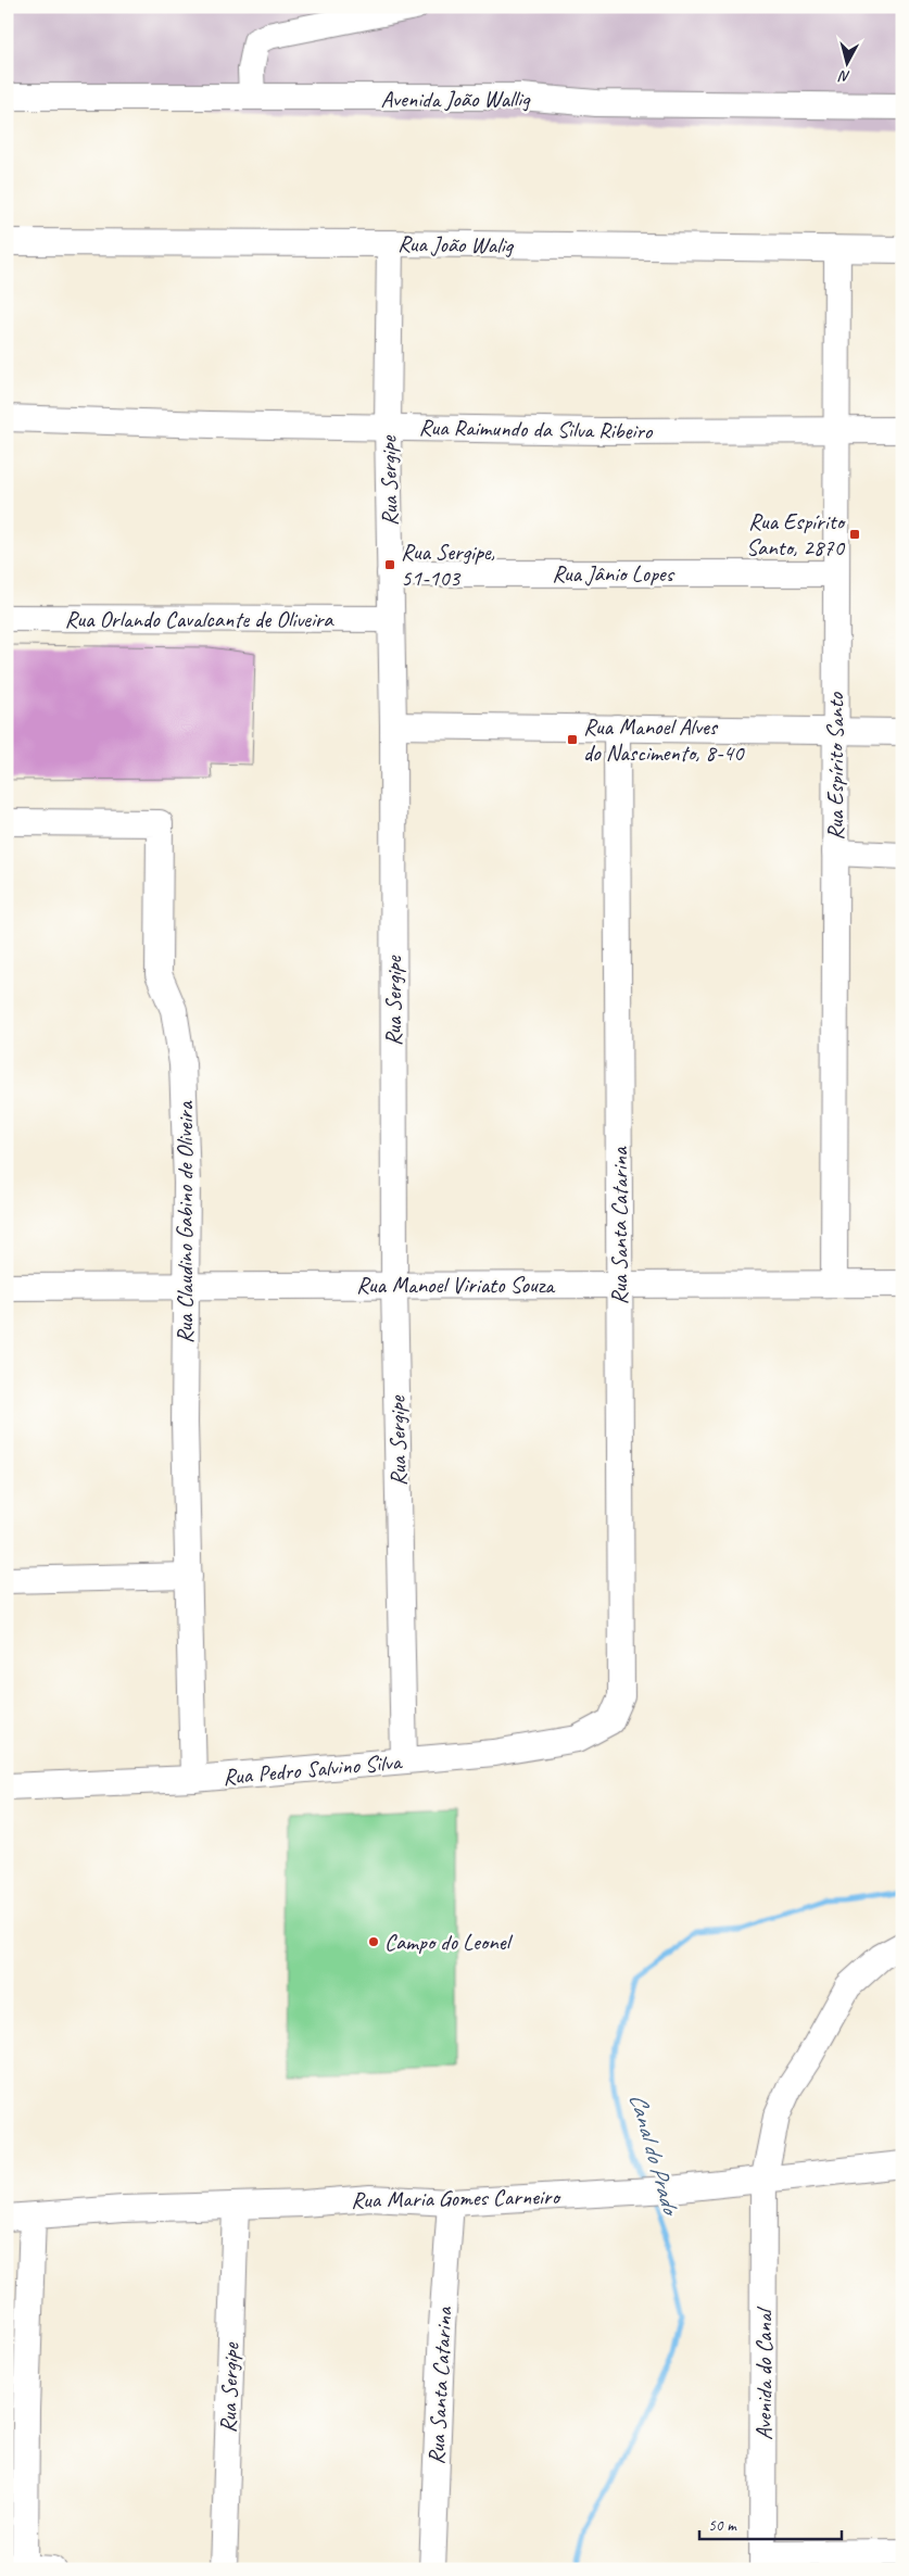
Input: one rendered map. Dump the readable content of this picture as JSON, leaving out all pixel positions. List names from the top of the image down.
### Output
{
  "streets": {
    "street": [
      "Avenida João Wallig",
      "Rua João Walig",
      "Rua Raimundo da Silva Ribeiro",
      "Rua Sergipe",
      "Rua Jânio Lopes",
      "Rua Orlando Cavalcante de Oliveira",
      "Rua Espírito Santo",
      "Rua Claudino Gabino de Oliveira",
      "Rua Santa Catarina",
      "Rua Manoel Viriato Souza",
      "Rua Pedro Salvino Silva",
      "Rua Maria Gomes Carneiro",
      "Avenida do Canal"
    ]
  },
  "crossings": [
    ["Rua João Walig", "Rua Sergipe"],
    ["Rua João Walig", "Rua Espírito Santo"],
    ["Rua Raimundo da Silva Ribeiro", "Rua Sergipe"],
    ["Rua Raimundo da Silva Ribeiro", "Rua Espírito Santo"],
    ["Rua Sergipe", "Rua Jânio Lopes"],
    ["Rua Sergipe", "Rua Orlando Cavalcante de Oliveira"],
    ["Rua Sergipe", "Rua Manoel Viriato Souza"],
    ["Rua Sergipe", "Rua Pedro Salvino Silva"],
    ["Rua Sergipe", "Rua Maria Gomes Carneiro"],
    ["Rua Jânio Lopes", "Rua Espírito Santo"],
    ["Rua Espírito Santo", "Rua Manoel Viriato Souza"],
    ["Rua Claudino Gabino de Oliveira", "Rua Manoel Viriato Souza"],
    ["Rua Claudino Gabino de Oliveira", "Rua Pedro Salvino Silva"],
    ["Rua Santa Catarina", "Rua Manoel Viriato Souza"],
    ["Rua Santa Catarina", "Rua Pedro Salvino Silva"],
    ["Rua Santa Catarina", "Rua Maria Gomes Carneiro"],
    ["Rua Maria Gomes Carneiro", "Avenida do Canal"]
  ],
  "water": ["Canal do Prado"],
  "places": {
    "transit": ["Rua Espírito Santo, 2870", "Rua Sergipe, 51-103", "Rua Manoel Alves do Nascimento, 8-40"],
    "other": ["Campo do Leonel"]
  },
  "scale_bar": "50 m",
  "north": "bottom"
}
